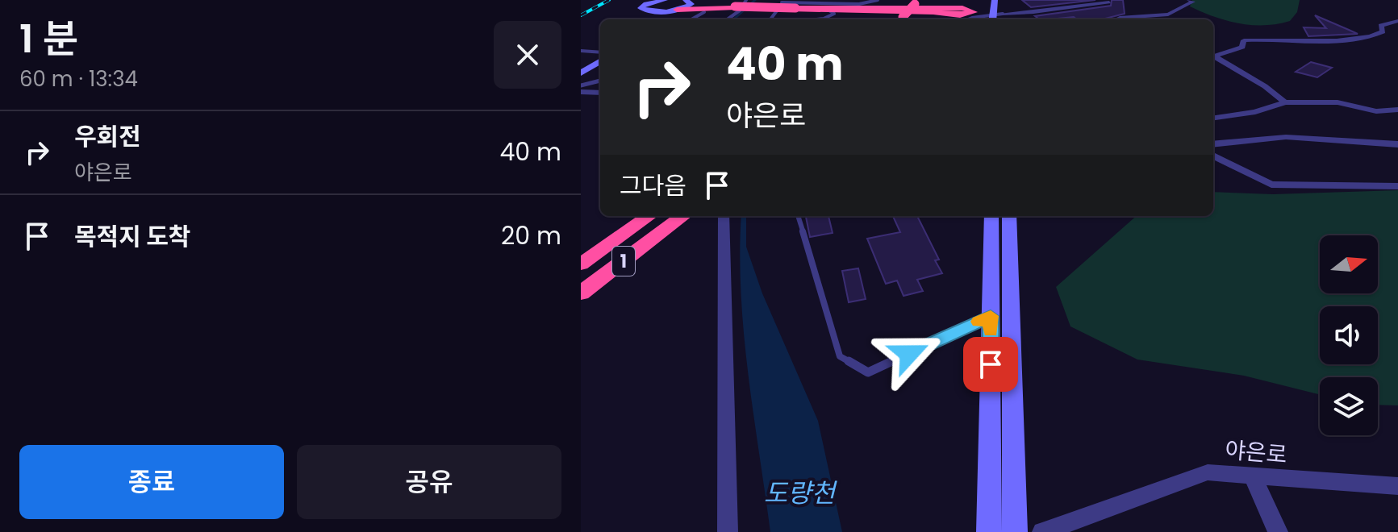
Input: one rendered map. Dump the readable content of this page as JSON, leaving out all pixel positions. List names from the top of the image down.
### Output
{
  "streets": {
    "highway": ["1"],
    "street": ["야은로"]
  },
  "water": ["도량천"],
  "north": "right",
  "page": {
    "heading": ["1 분", "60 m · 13:34"],
    "turn": ["40 m", "야은로"],
    "list": [
      {
        "name": "우회전",
        "note": "야은로",
        "value": "40 m"
      },
      {
        "name": "목적지 도착",
        "value": "20 m"
      }
    ],
    "then": "그다음",
    "buttons": ["종료", "공유"]
  }
}
